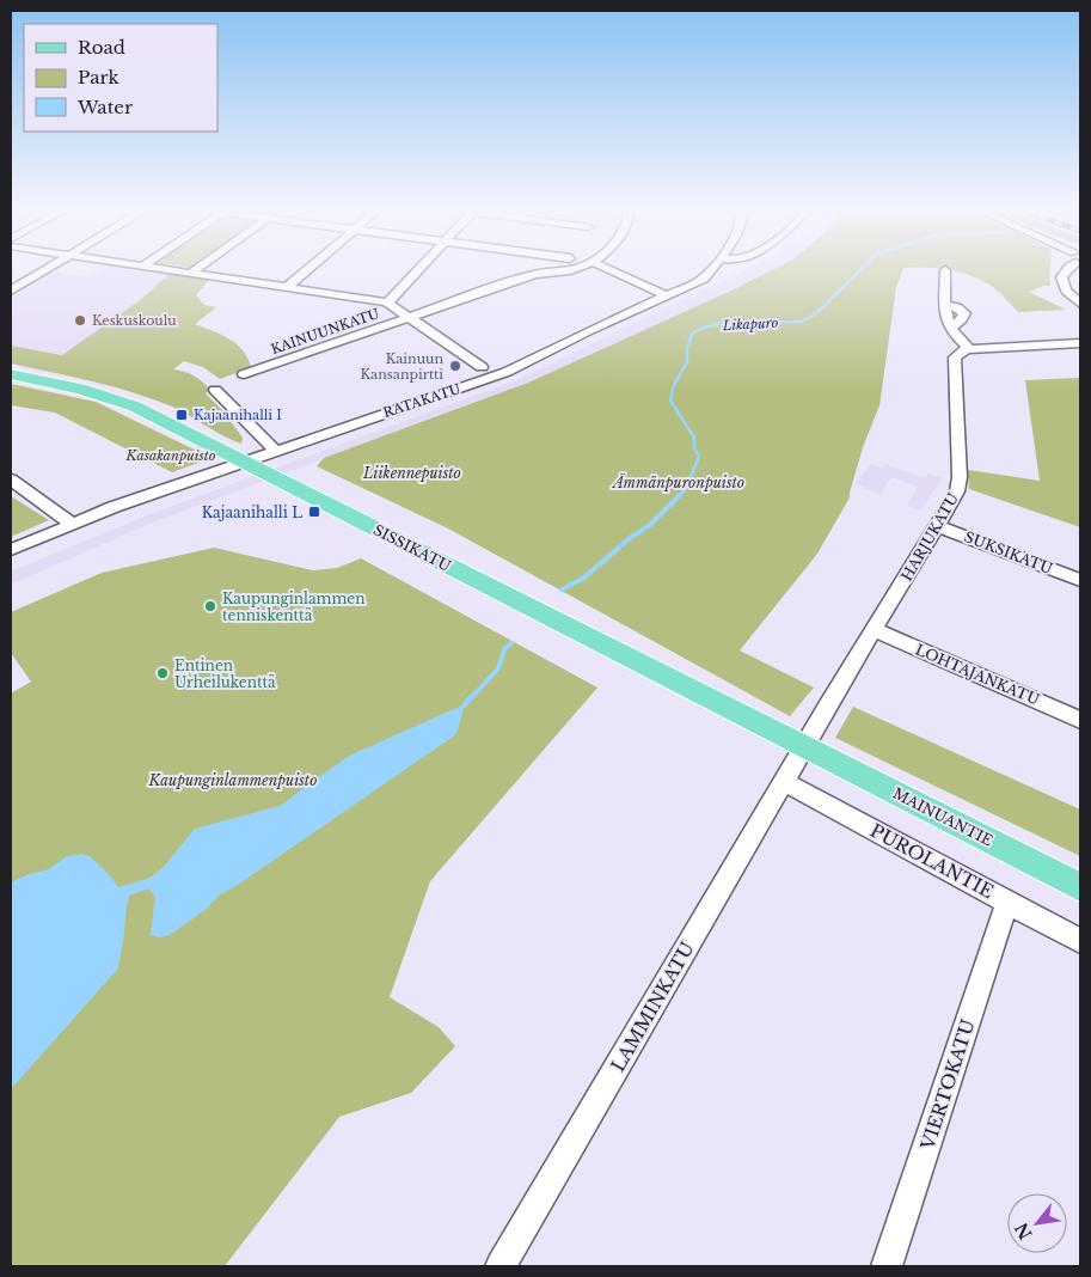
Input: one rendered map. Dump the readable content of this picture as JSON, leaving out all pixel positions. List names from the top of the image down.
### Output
{
  "streets": {
    "main road": ["SISSIKATU", "MAINUANTIE"],
    "street": [
      "KAINUUNKATU",
      "RATAKATU",
      "HARJUKATU",
      "SUKSIKATU",
      "LOHTAJANKATU",
      "PUROLANTIE",
      "LAMMINKATU",
      "VIERTOKATU"
    ]
  },
  "crossings": [
    ["RATAKATU", "SISSIKATU"],
    ["HARJUKATU", "SISSIKATU"],
    ["HARJUKATU", "SUKSIKATU"],
    ["HARJUKATU", "LOHTAJANKATU"],
    ["HARJUKATU", "MAINUANTIE"],
    ["HARJUKATU", "LAMMINKATU"],
    ["SISSIKATU", "MAINUANTIE"],
    ["SISSIKATU", "LAMMINKATU"],
    ["MAINUANTIE", "LAMMINKATU"],
    ["PUROLANTIE", "LAMMINKATU"],
    ["PUROLANTIE", "VIERTOKATU"]
  ],
  "water": ["Likapuro"],
  "parks": [
    "Kasakanpuisto",
    "Liikennepuisto",
    "Ämmänpuronpuisto",
    "Kaupunginlammenpuisto"
  ],
  "places": {
    "other": [
      "Keskuskoulu",
      "Kainuun Kansanpirtti",
      "Kaupunginlammen tenniskenttä",
      "Entinen Urheilukenttä"
    ],
    "transit": ["Kajaanihalli I", "Kajaanihalli L"]
  },
  "legend": ["Road", "Park", "Water"],
  "north": "bottom left"
}
